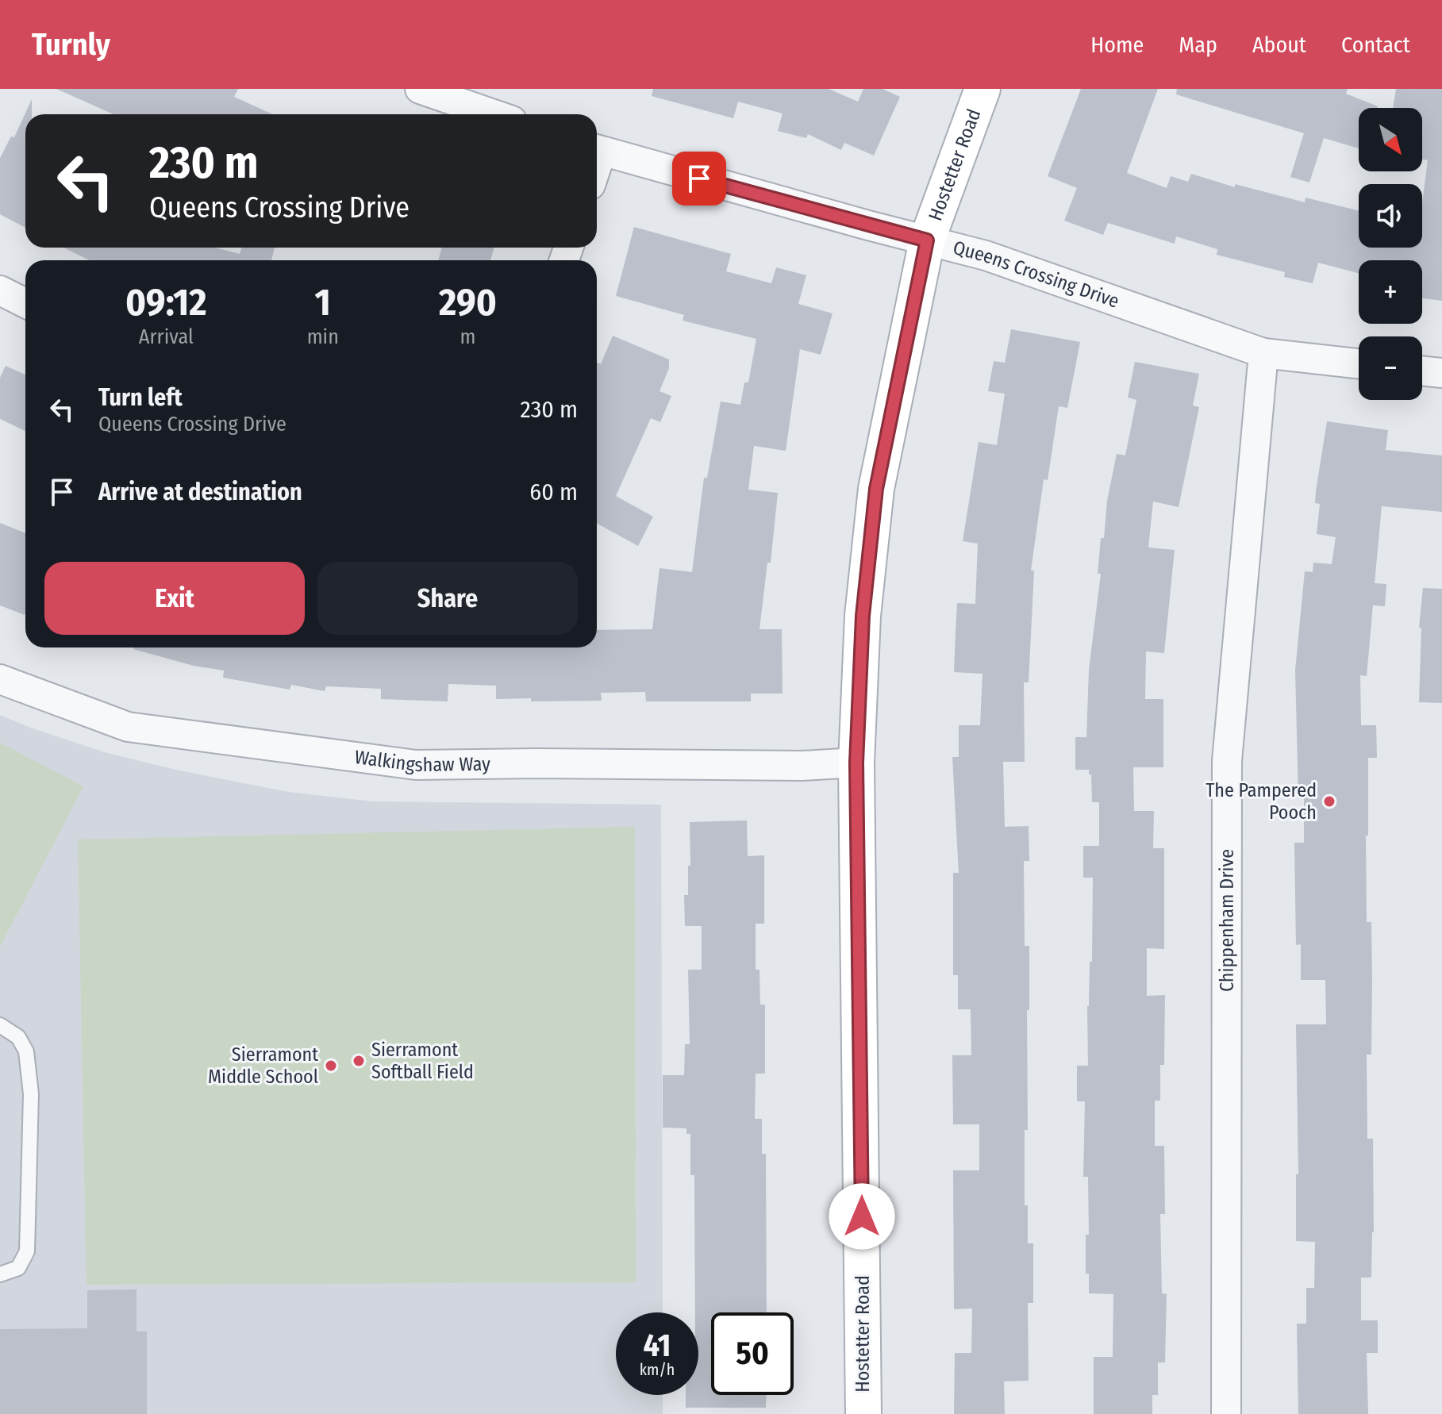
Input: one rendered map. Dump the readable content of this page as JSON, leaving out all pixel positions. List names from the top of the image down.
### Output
{
  "streets": {
    "main road": ["Hostetter Road"],
    "street": ["Queens Crossing Drive", "Walkingshaw Way", "Chippenham Drive"]
  },
  "crossings": [
    ["Hostetter Road", "Queens Crossing Drive"],
    ["Hostetter Road", "Walkingshaw Way"],
    ["Queens Crossing Drive", "Chippenham Drive"]
  ],
  "places": ["The Pampered Pooch", "Sierramont Softball Field", "Sierramont Middle School"],
  "north": "bottom right",
  "page": {
    "header": "Turnly",
    "nav": [
      "Home",
      "Map",
      "About",
      "Contact"
    ],
    "map_buttons": ["+", "−"],
    "turn": ["230 m", "Queens Crossing Drive"],
    "eta": [
      "09:12",
      "Arrival",
      "1",
      "min",
      "290",
      "m"
    ],
    "list": [
      {
        "name": "Turn left",
        "note": "Queens Crossing Drive",
        "value": "230 m"
      },
      {
        "name": "Arrive at destination",
        "value": "60 m"
      }
    ],
    "buttons": ["Exit", "Share"],
    "speed": "41 km/h",
    "limit": "50"
  }
}
